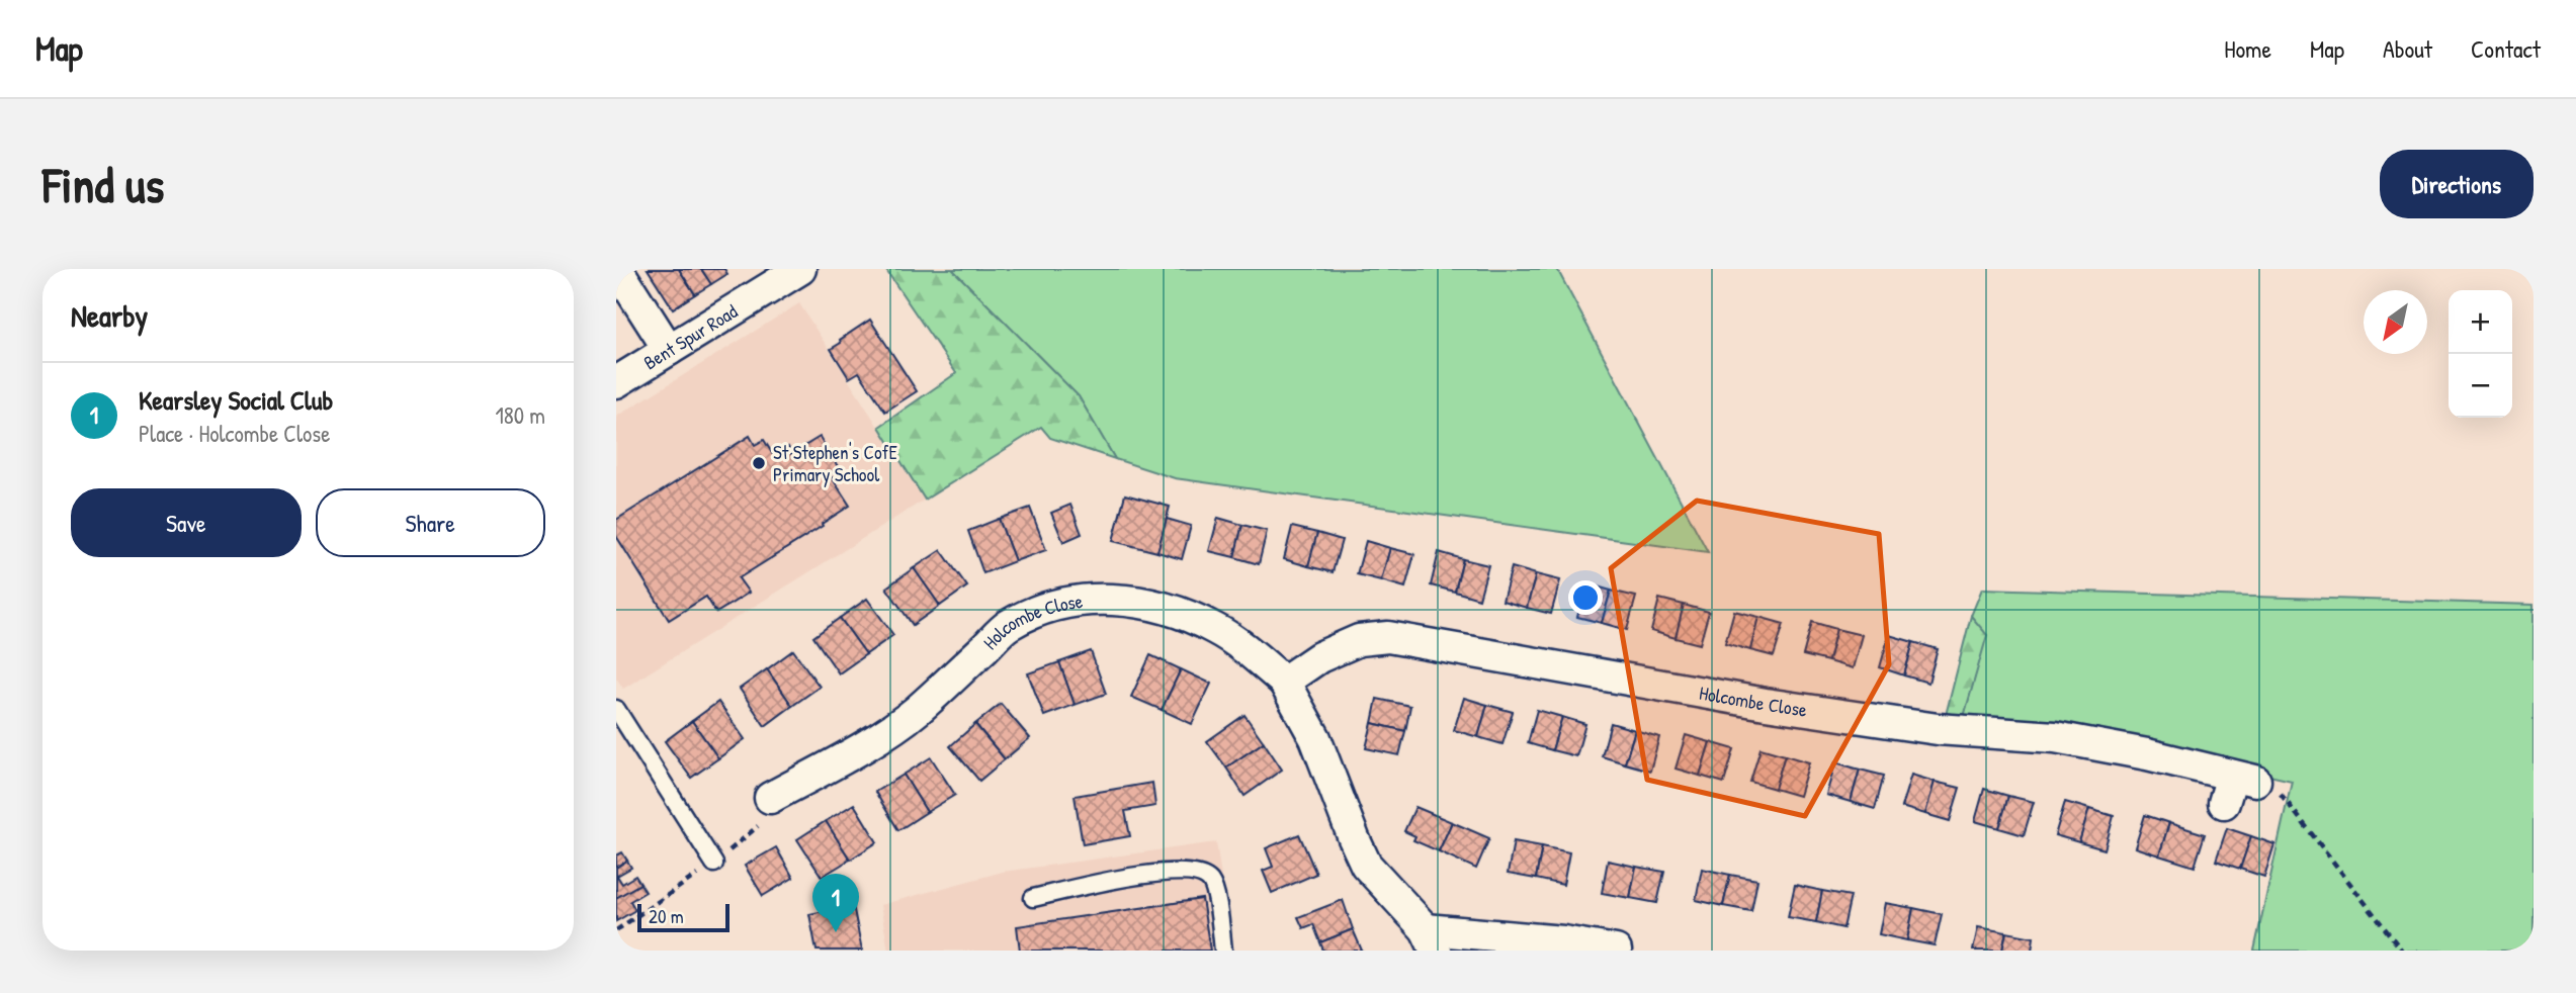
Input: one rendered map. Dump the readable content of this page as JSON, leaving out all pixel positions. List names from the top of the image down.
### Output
{
  "streets": {
    "street": ["Bent Spur Road", "Holcombe Close"]
  },
  "places": ["St Stephen's CofE Primary School"],
  "scale_bar": "20 m",
  "north": "bottom left",
  "page": {
    "header": "Map",
    "nav": [
      "Home",
      "Map",
      "About",
      "Contact"
    ],
    "buttons": [
      "Directions",
      ["Save", "Share"]
    ],
    "title": "Find us",
    "heading": "Nearby",
    "map_buttons": ["+", "−"],
    "list": [
      {
        "mark": "1",
        "name": "Kearsley Social Club",
        "note": "Place · Holcombe Close",
        "value": "180 m"
      }
    ],
    "pins": "1",
    "scale": "20 m"
  }
}
